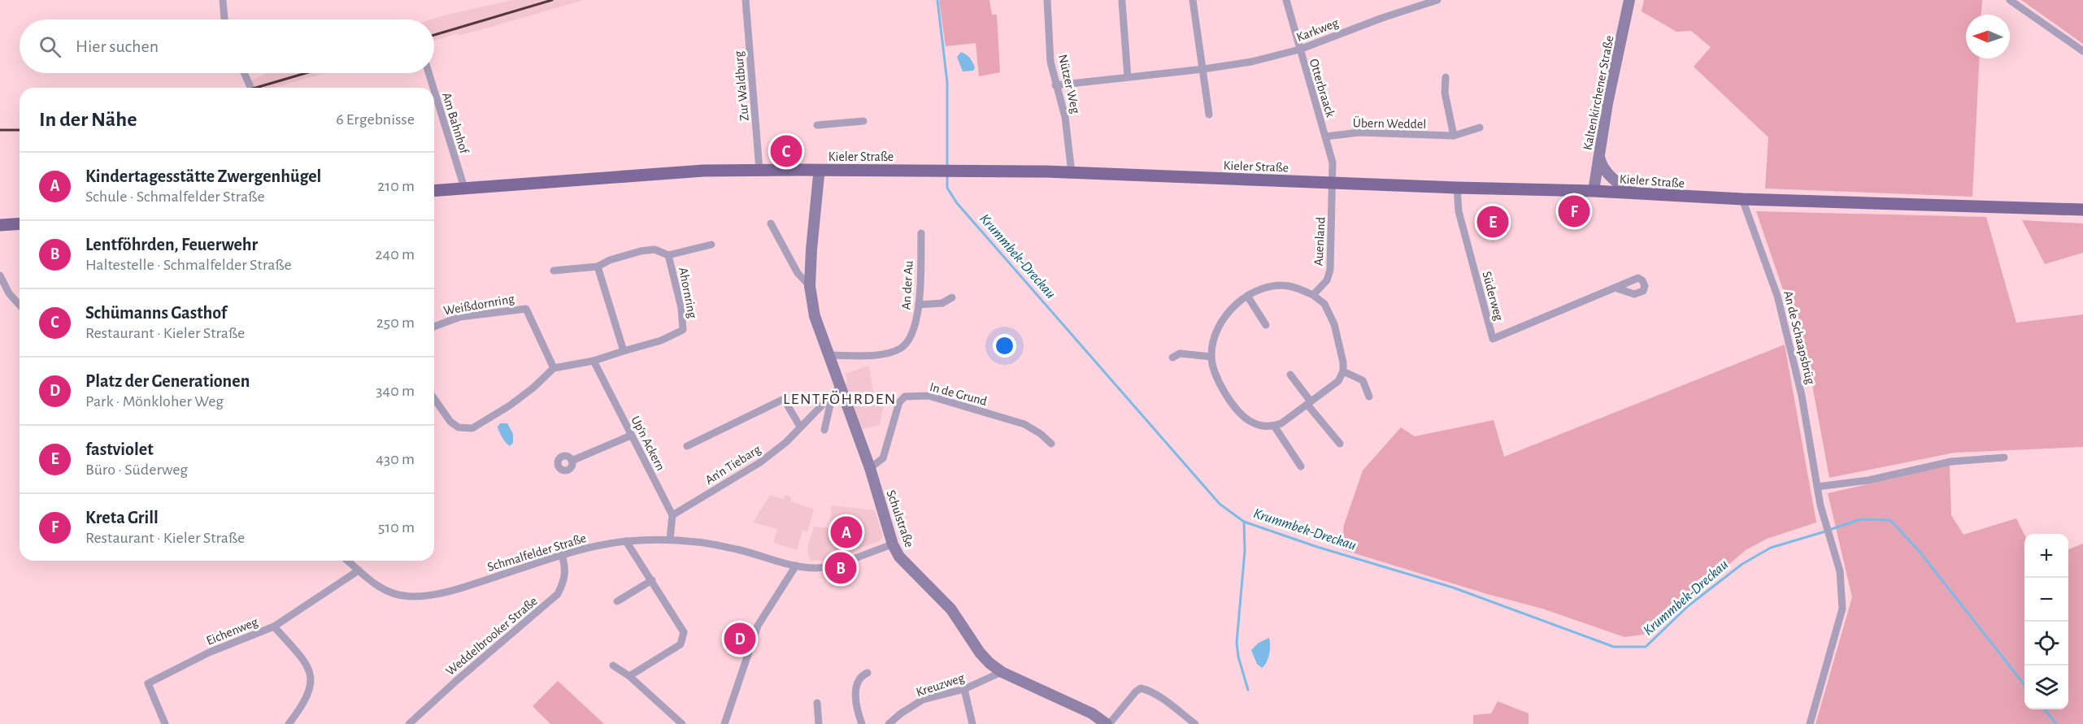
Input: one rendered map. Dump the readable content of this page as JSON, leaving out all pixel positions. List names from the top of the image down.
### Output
{
  "streets": {
    "main road": ["Kieler Straße"],
    "street": [
      "Karkweg",
      "Nützer Weg",
      "Zur Waldburg",
      "Otterbraack",
      "Kaltenkirchener Straße",
      "Am Bahnhof",
      "Übern Weddel",
      "Auenland",
      "An der Au",
      "Ahornring",
      "Süderweg",
      "Weißdornring",
      "An de Schaapsbrüg",
      "In de Grund",
      "Up'n Ackern",
      "An'n Tiebarg",
      "Schulstraße",
      "Schmalfelder Straße",
      "Eichenweg",
      "Weddelbrooker Straße",
      "Kreuzweg"
    ]
  },
  "crossings": [
    ["Karkweg", "Nützer Weg"],
    ["Karkweg", "Otterbraack"],
    ["Nützer Weg", "Kieler Straße"],
    ["Zur Waldburg", "Kieler Straße"],
    ["Otterbraack", "Übern Weddel"],
    ["Otterbraack", "Kieler Straße"],
    ["Otterbraack", "Auenland"],
    ["Kaltenkirchener Straße", "Kieler Straße"],
    ["Am Bahnhof", "Kieler Straße"],
    ["Kieler Straße", "Auenland"],
    ["Kieler Straße", "Süderweg"],
    ["Kieler Straße", "An de Schaapsbrüg"],
    ["Kieler Straße", "Schulstraße"],
    ["An der Au", "Schulstraße"],
    ["Ahornring", "Up'n Ackern"],
    ["In de Grund", "Schulstraße"],
    ["Up'n Ackern", "An'n Tiebarg"],
    ["An'n Tiebarg", "Schulstraße"],
    ["Schulstraße", "Schmalfelder Straße"],
    ["Schulstraße", "Kreuzweg"],
    ["Schmalfelder Straße", "Eichenweg"],
    ["Schmalfelder Straße", "Weddelbrooker Straße"]
  ],
  "districts": ["LENTFÖHRDEN"],
  "water": ["Krummbek-Dreckau"],
  "north": "left",
  "page": {
    "search": "Hier suchen",
    "heading": ["In der Nähe", "6 Ergebnisse"],
    "pins": [
      "C",
      "F",
      "E",
      "A",
      "B",
      "D"
    ],
    "list": [
      {
        "mark": "A",
        "name": "Kindertagesstätte Zwergenhügel",
        "note": "Schule · Schmalfelder Straße",
        "value": "210 m"
      },
      {
        "mark": "B",
        "name": "Lentföhrden, Feuerwehr",
        "note": "Haltestelle · Schmalfelder Straße",
        "value": "240 m"
      },
      {
        "mark": "C",
        "name": "Schümanns Gasthof",
        "note": "Restaurant · Kieler Straße",
        "value": "250 m"
      },
      {
        "mark": "D",
        "name": "Platz der Generationen",
        "note": "Park · Mönkloher Weg",
        "value": "340 m"
      },
      {
        "mark": "E",
        "name": "fastviolet",
        "note": "Büro · Süderweg",
        "value": "430 m"
      },
      {
        "mark": "F",
        "name": "Kreta Grill",
        "note": "Restaurant · Kieler Straße",
        "value": "510 m"
      }
    ],
    "map_buttons": ["+", "−"]
  }
}
